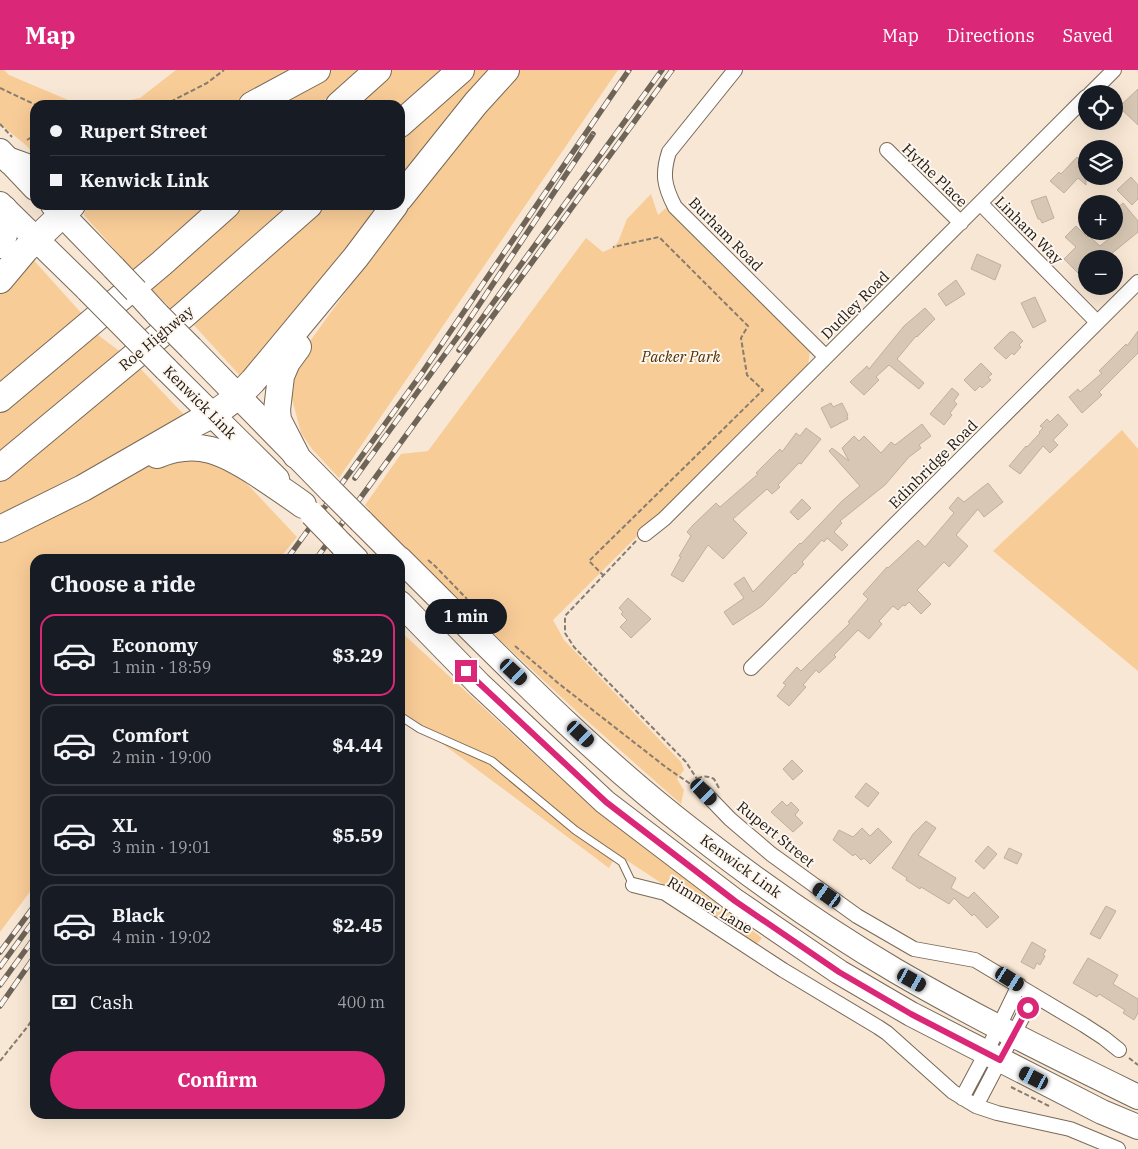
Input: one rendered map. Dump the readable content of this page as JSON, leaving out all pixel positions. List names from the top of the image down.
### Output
{
  "streets": {
    "highway": ["Roe Highway", "Kenwick Link"],
    "street": [
      "Hythe Place",
      "Linham Way",
      "Burham Road",
      "Dudley Road",
      "Edinbridge Road",
      "Rupert Street",
      "Rimmer Lane"
    ]
  },
  "crossings": [
    ["Hythe Place", "Dudley Road"],
    ["Linham Way", "Dudley Road"],
    ["Linham Way", "Edinbridge Road"],
    ["Burham Road", "Dudley Road"]
  ],
  "parks": ["Packer Park"],
  "page": {
    "header": "Map",
    "nav": ["Map", "Directions", "Saved"],
    "map_buttons": ["+", "−"],
    "banner": ["Rupert Street", "Kenwick Link"],
    "heading": "Choose a ride",
    "bubble": "1 min",
    "list": [
      {
        "name": "Economy",
        "note": "1 min · 18:59",
        "value": "$3.29"
      },
      {
        "name": "Comfort",
        "note": "2 min · 19:00",
        "value": "$4.44"
      },
      {
        "name": "XL",
        "note": "3 min · 19:01",
        "value": "$5.59"
      },
      {
        "name": "Black",
        "note": "4 min · 19:02",
        "value": "$2.45"
      }
    ],
    "pay": ["Cash", "400 m"],
    "buttons": "Confirm"
  }
}
